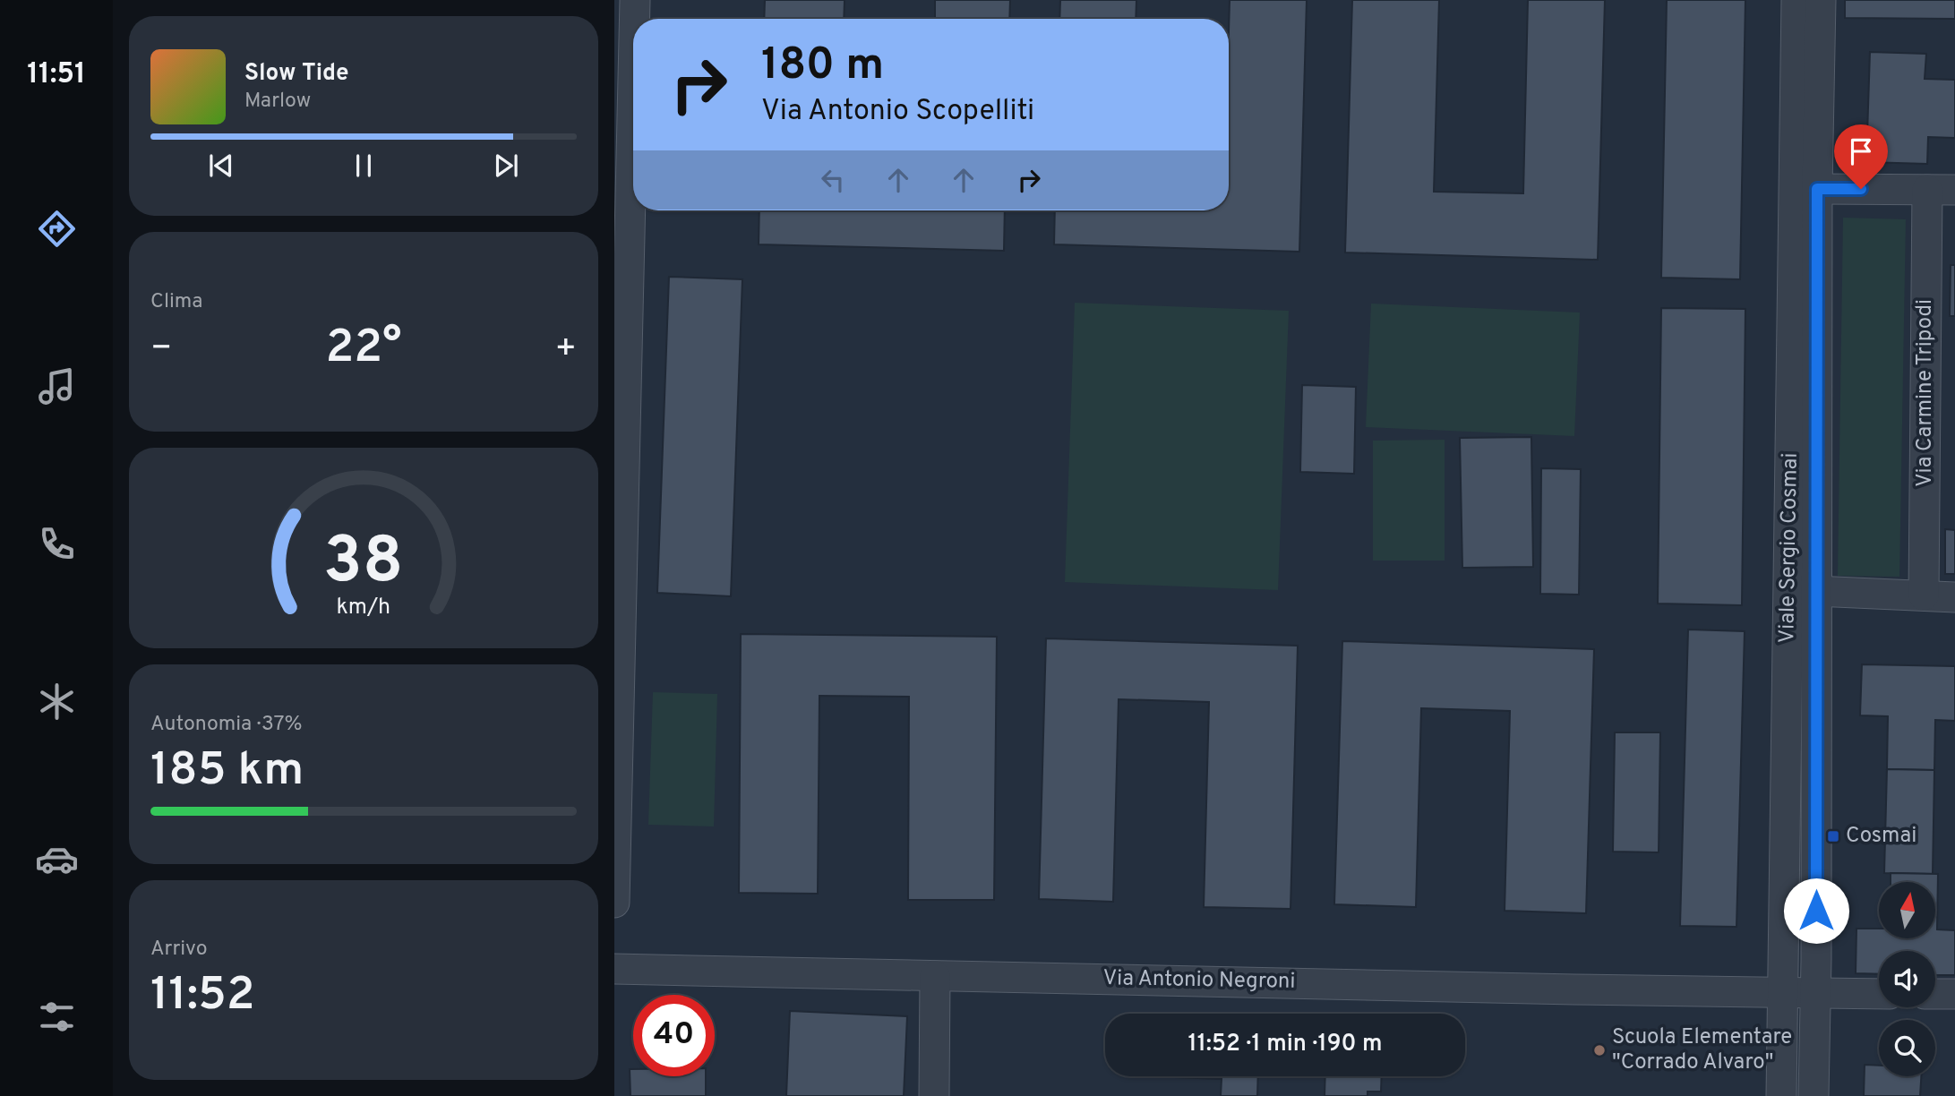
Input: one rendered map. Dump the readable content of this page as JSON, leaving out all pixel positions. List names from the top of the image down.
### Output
{
  "streets": {
    "street": ["Via Carmine Tripodi", "Viale Sergio Cosmai", "Via Antonio Negroni"]
  },
  "crossings": [
    ["Viale Sergio Cosmai", "Via Antonio Negroni"]
  ],
  "places": {
    "transit": ["Cosmai"],
    "other": ["Scuola Elementare \"Corrado Alvaro\""]
  },
  "north": "top",
  "page": {
    "tabs": "11:51",
    "turn": ["180 m", "Via Antonio Scopelliti"],
    "song": ["Slow Tide", "Marlow"],
    "tile": [
      "Clima",
      ["Autonomia · 37%", "185 km"],
      ["Arrivo", "11:52"]
    ],
    "heat": ["−", "22°", "+"],
    "limit": "40",
    "trip": "11:52 · 1 min · 190 m",
    "gauge": ["38", "km/h"]
  }
}
